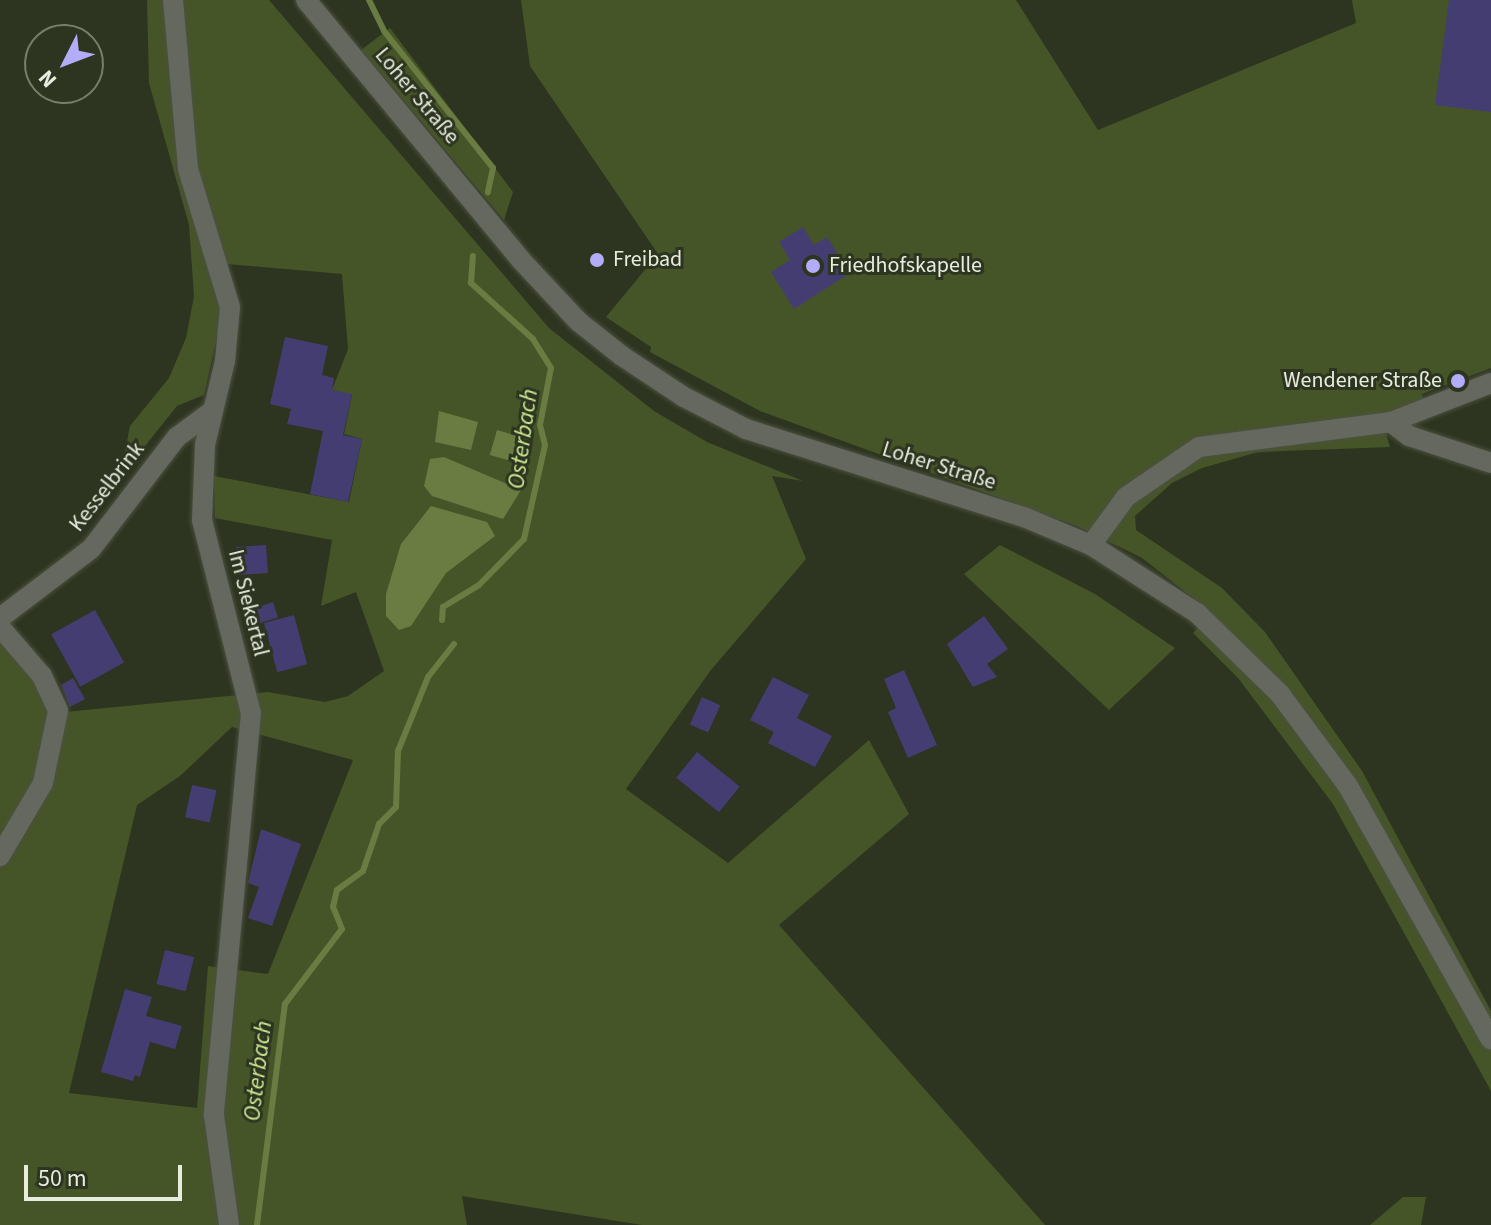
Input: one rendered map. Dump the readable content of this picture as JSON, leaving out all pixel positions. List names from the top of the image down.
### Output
{
  "streets": {
    "street": ["Loher Straße", "Kesselbrink", "Im Siekertal"]
  },
  "crossings": [
    ["Kesselbrink", "Im Siekertal"]
  ],
  "water": ["Osterbach"],
  "places": ["Freibad", "Friedhofskapelle", "Wendener Straße"],
  "scale_bar": "50 m",
  "north": "bottom left"
}
